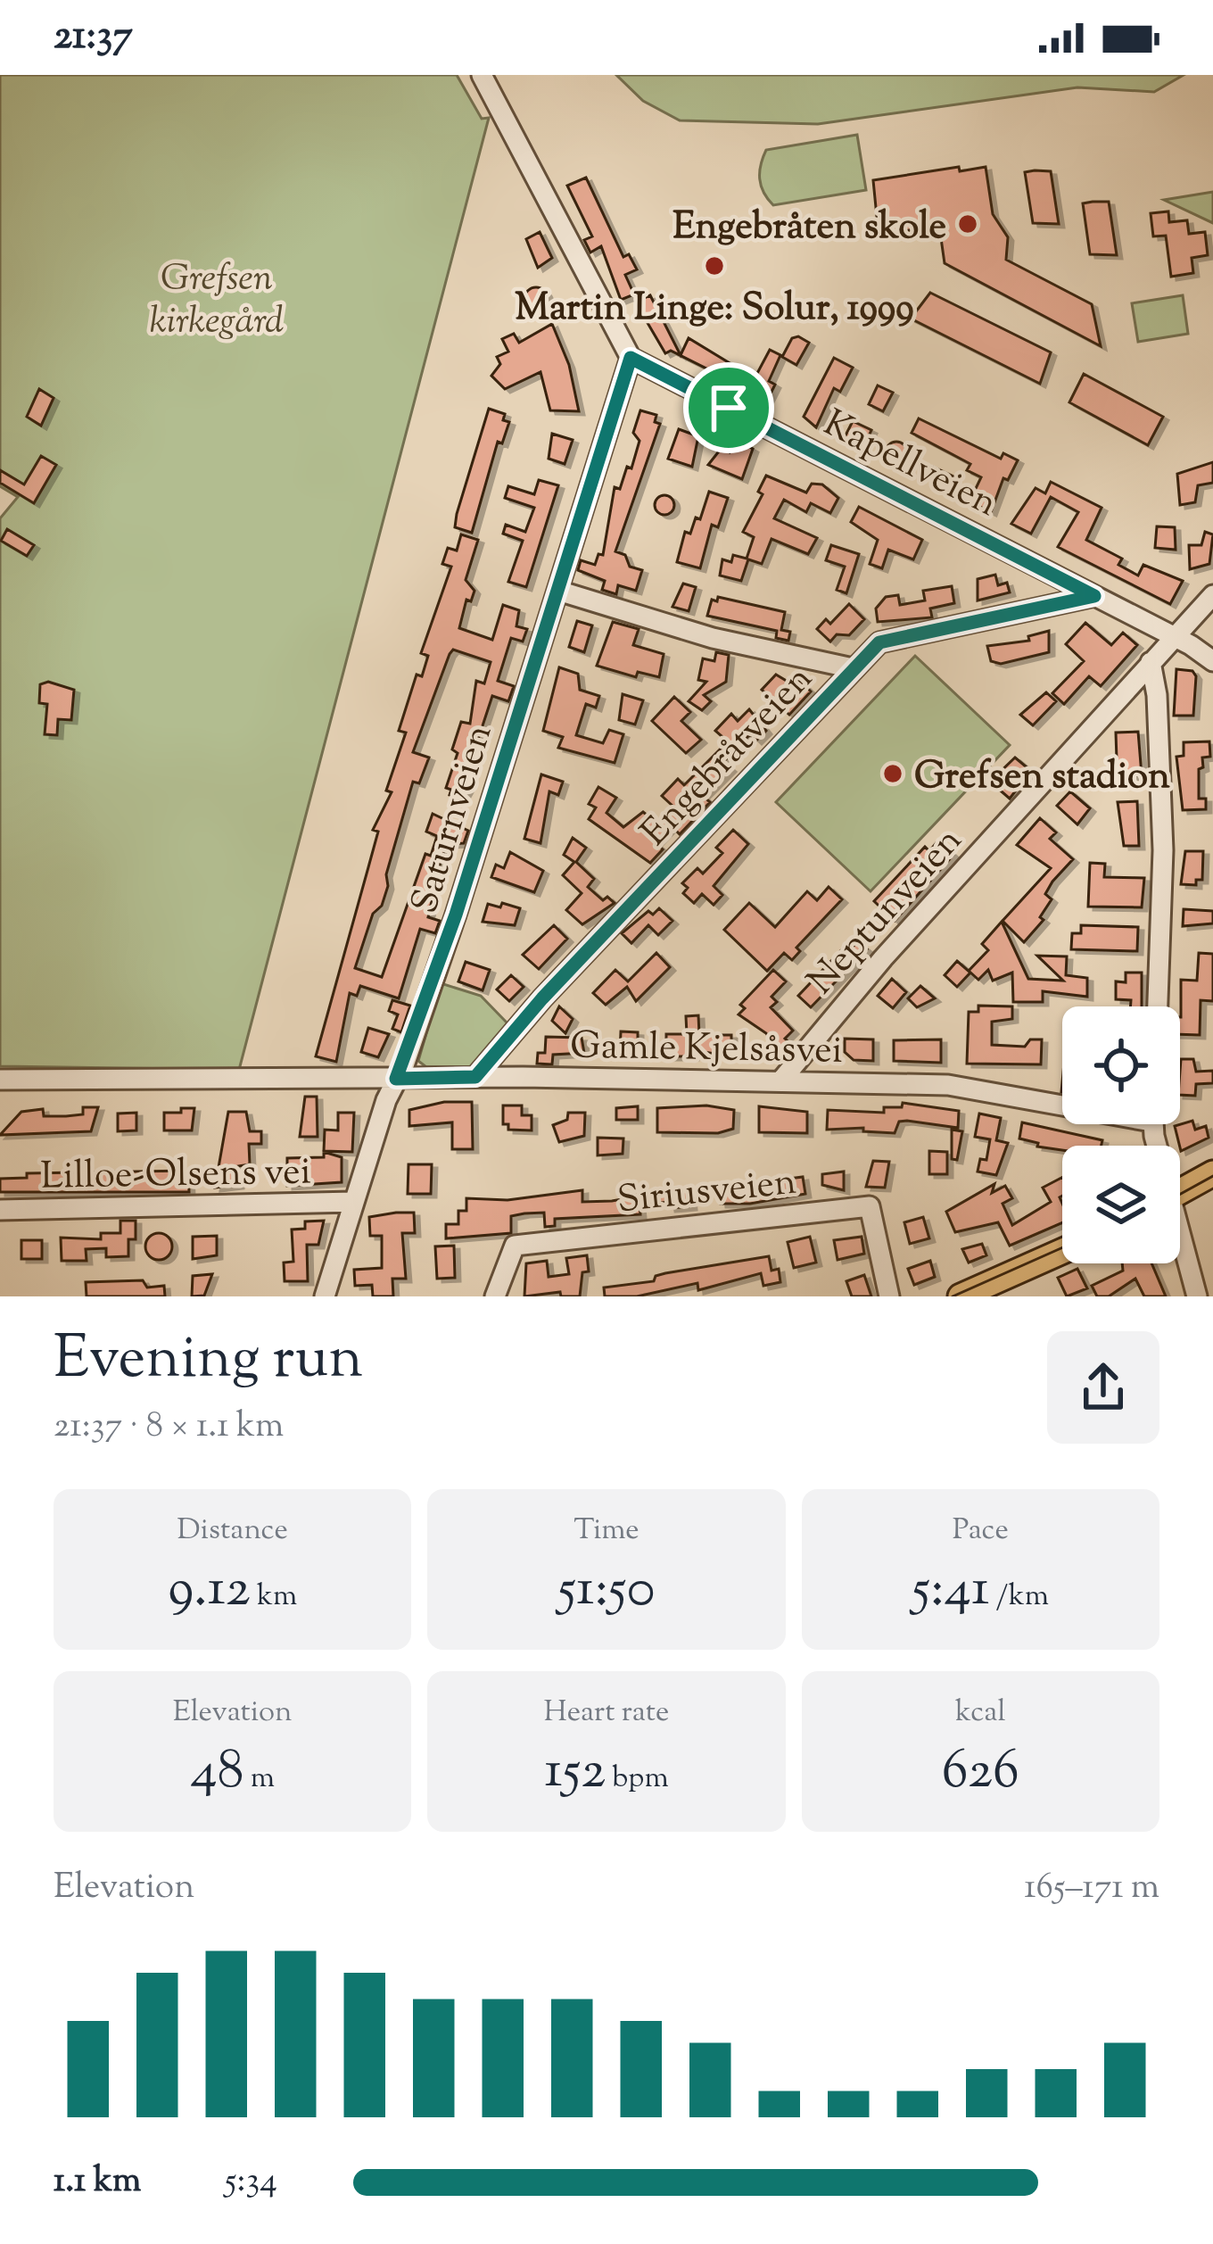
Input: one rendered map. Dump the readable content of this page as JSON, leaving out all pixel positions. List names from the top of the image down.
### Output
{
  "streets": {
    "street": [
      "Kapellveien",
      "Engebråtveien",
      "Saturnveien",
      "Neptunveien",
      "Gamle Kjelsåsvei",
      "Lilloe-Olsens vei",
      "Siriusveien"
    ]
  },
  "crossings": [
    ["Kapellveien", "Engebråtveien"],
    ["Kapellveien", "Saturnveien"],
    ["Kapellveien", "Neptunveien"],
    ["Engebråtveien", "Gamle Kjelsåsvei"],
    ["Saturnveien", "Gamle Kjelsåsvei"],
    ["Saturnveien", "Lilloe-Olsens vei"],
    ["Neptunveien", "Gamle Kjelsåsvei"]
  ],
  "parks": ["Grefsen kirkegård"],
  "places": ["Engebråten skole", "Martin Linge: Solur, 1999", "Grefsen stadion"],
  "page": {
    "status": "21:37",
    "heading": ["Evening run", "21:37 · 8 × 1.1 km"],
    "stats": [
      ["Distance", "9.12 km"],
      ["Time", "51:50"],
      ["Pace", "5:41 /km"],
      ["Elevation", "48 m"],
      ["Heart rate", "152 bpm"],
      ["kcal", "626"]
    ],
    "chart": ["Elevation", "165–171 m"],
    "list": [
      {
        "name": "1.1 km",
        "note": "5:34"
      }
    ]
  }
}
